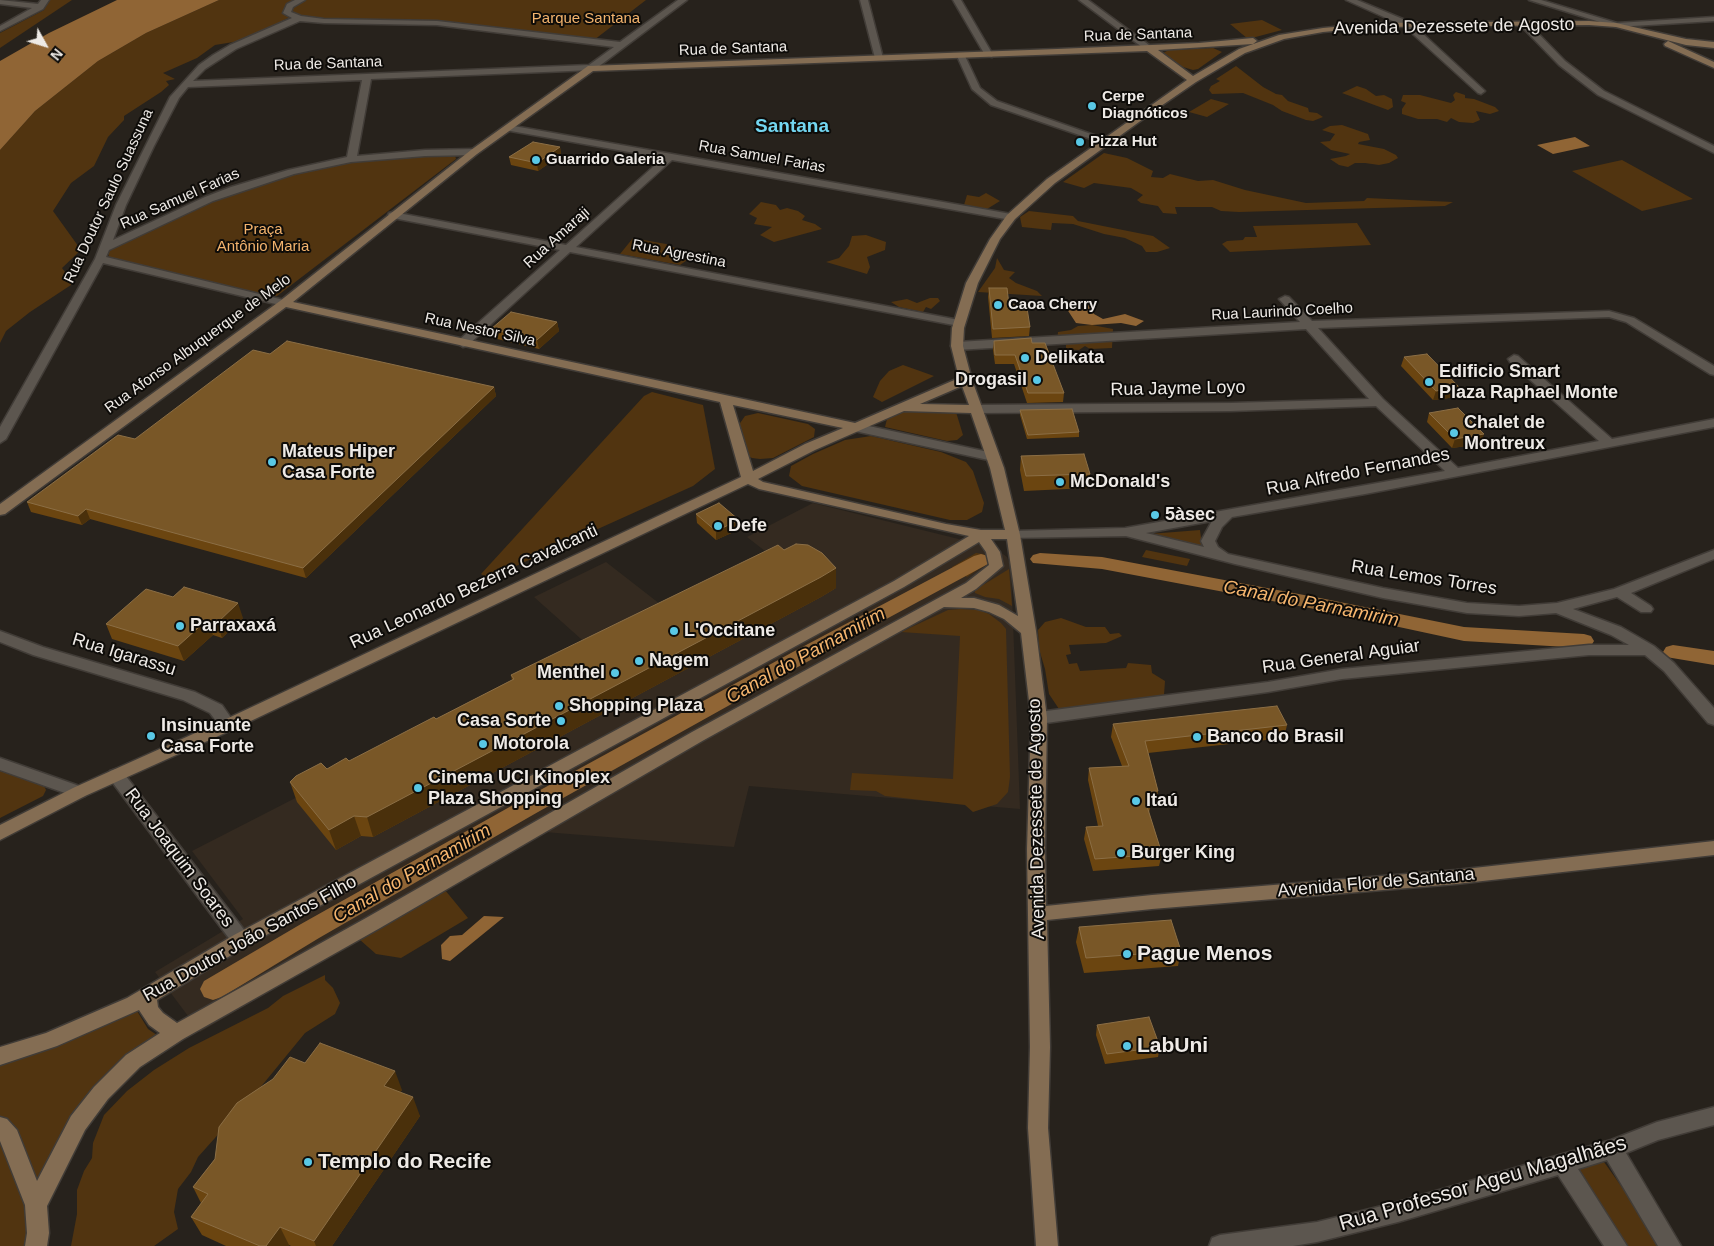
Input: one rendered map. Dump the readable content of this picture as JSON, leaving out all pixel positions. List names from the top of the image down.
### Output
{
  "streets": {
    "street": [
      "Avenida Dezessete de Agosto",
      "Rua de Santana",
      "Rua Samuel Farias",
      "Rua Doutor Saulo Suassuna",
      "Rua Amaraji",
      "Rua Agrestina",
      "Rua Laurindo Coelho",
      "Rua Nestor Silva",
      "Rua Afonso Albuquerque de Melo",
      "Rua Jayme Loyo",
      "Rua Alfredo Fernandes",
      "Rua Lemos Torres",
      "Rua Leonardo Bezerra Cavalcanti",
      "Rua Igarassu",
      "Rua General Aguiar",
      "Rua Joaquim Soares",
      "Avenida Flor de Santana",
      "Rua Doutor João Santos Filho",
      "Rua Professor Ageu Magalhães"
    ]
  },
  "crossings": [
    ["Avenida Dezessete de Agosto", "Rua de Santana"],
    ["Avenida Dezessete de Agosto", "Rua Samuel Farias"],
    ["Avenida Dezessete de Agosto", "Rua Agrestina"],
    ["Avenida Dezessete de Agosto", "Rua Laurindo Coelho"],
    ["Avenida Dezessete de Agosto", "Rua Jayme Loyo"],
    ["Avenida Dezessete de Agosto", "Rua Leonardo Bezerra Cavalcanti"],
    ["Avenida Dezessete de Agosto", "Rua General Aguiar"],
    ["Avenida Dezessete de Agosto", "Avenida Flor de Santana"],
    ["Rua de Santana", "Rua Doutor Saulo Suassuna"],
    ["Rua de Santana", "Rua Afonso Albuquerque de Melo"],
    ["Rua Samuel Farias", "Rua Doutor Saulo Suassuna"],
    ["Rua Samuel Farias", "Rua Amaraji"],
    ["Rua Samuel Farias", "Rua Nestor Silva"],
    ["Rua Samuel Farias", "Rua Afonso Albuquerque de Melo"],
    ["Rua Doutor Saulo Suassuna", "Rua Nestor Silva"],
    ["Rua Amaraji", "Rua Agrestina"],
    ["Rua Amaraji", "Rua Nestor Silva"],
    ["Rua Agrestina", "Rua Afonso Albuquerque de Melo"],
    ["Rua Nestor Silva", "Rua Afonso Albuquerque de Melo"],
    ["Rua Nestor Silva", "Rua Leonardo Bezerra Cavalcanti"],
    ["Rua Alfredo Fernandes", "Rua Lemos Torres"],
    ["Rua Leonardo Bezerra Cavalcanti", "Rua Igarassu"],
    ["Rua Leonardo Bezerra Cavalcanti", "Rua Joaquim Soares"],
    ["Rua Joaquim Soares", "Rua Doutor João Santos Filho"]
  ],
  "districts": ["Santana"],
  "water": ["Canal do Parnamirim"],
  "parks": ["Parque Santana", "Praça Antônio Maria"],
  "places": [
    "Cerpe Diagnóticos",
    "Pizza Hut",
    "Guarrido Galeria",
    "Caoa Cherry",
    "Delikata",
    "Drogasil",
    "Edificio Smart Plaza Raphael Monte",
    "Chalet de Montreux",
    "Mateus Hiper Casa Forte",
    "McDonald's",
    "5àsec",
    "Defe",
    "Parraxaxá",
    "L'Occitane",
    "Nagem",
    "Menthel",
    "Shopping Plaza",
    "Casa Sorte",
    "Insinuante Casa Forte",
    "Banco do Brasil",
    "Motorola",
    "Cinema UCI Kinoplex Plaza Shopping",
    "Itaú",
    "Burger King",
    "Pague Menos",
    "LabUni",
    "Templo do Recife"
  ],
  "north": "bottom right"
}
